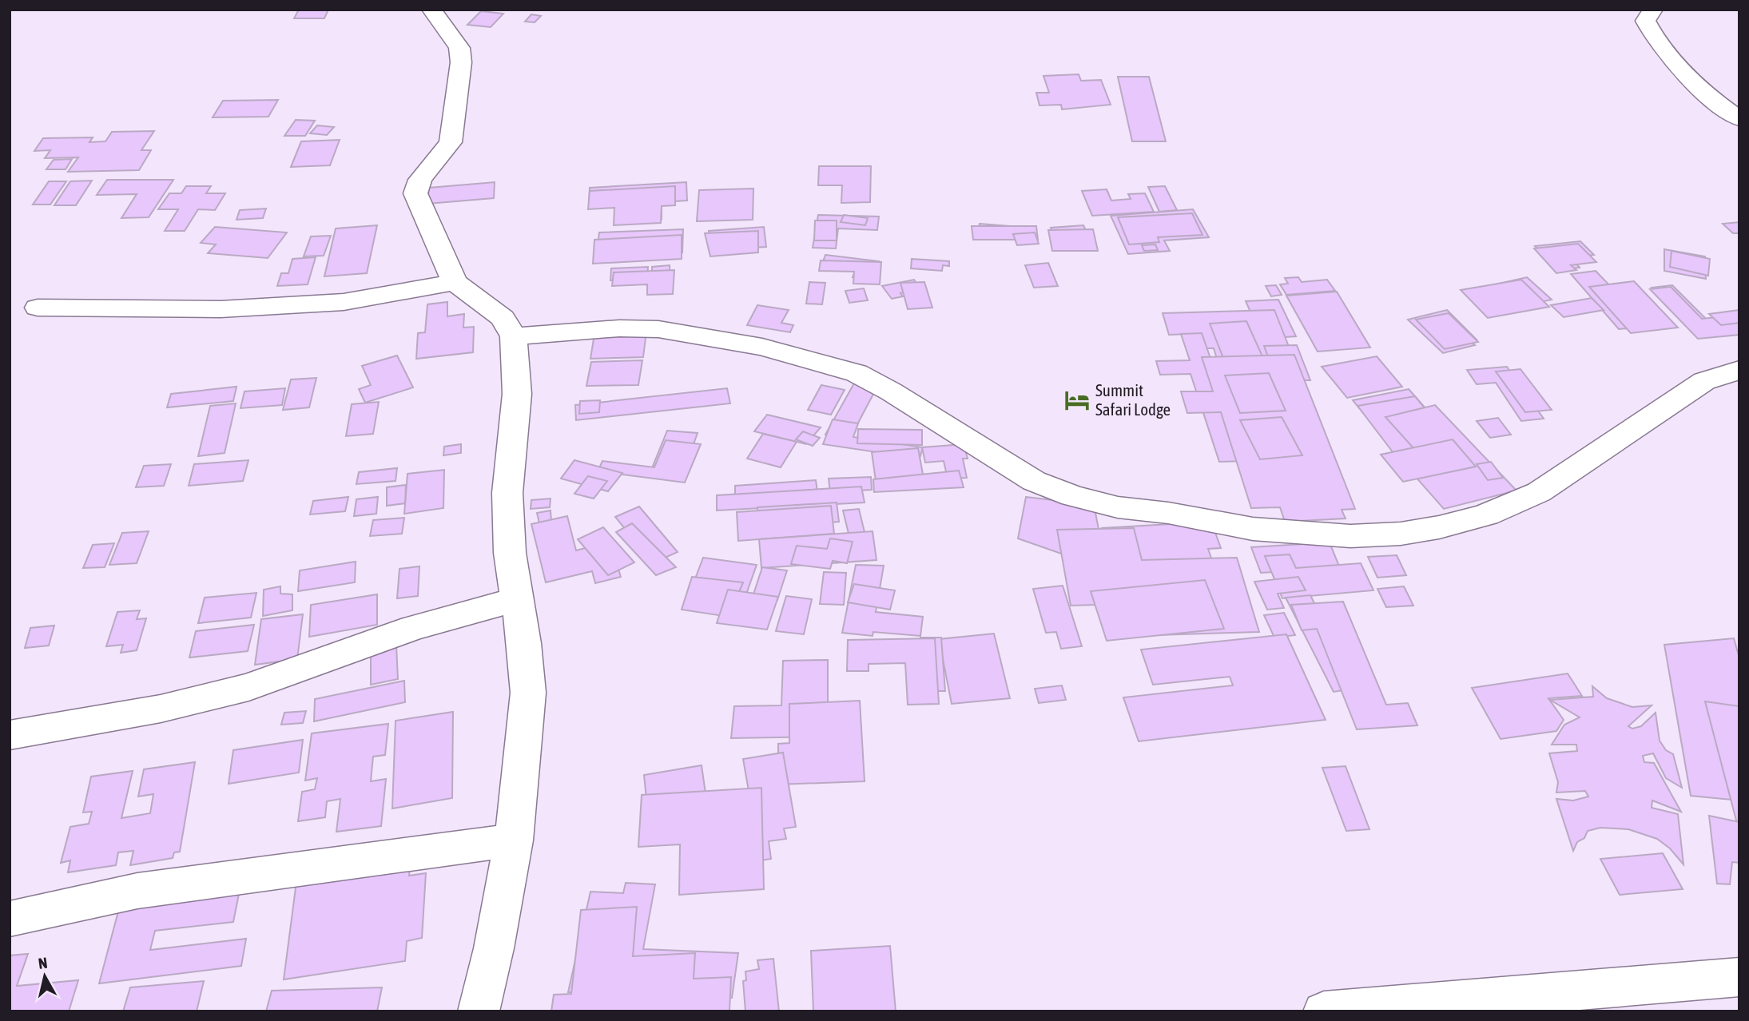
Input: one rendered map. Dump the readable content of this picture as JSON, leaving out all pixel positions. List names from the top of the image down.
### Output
{
  "places": {
    "hotel": ["Summit Safari Lodge"]
  },
  "north": "top"
}
